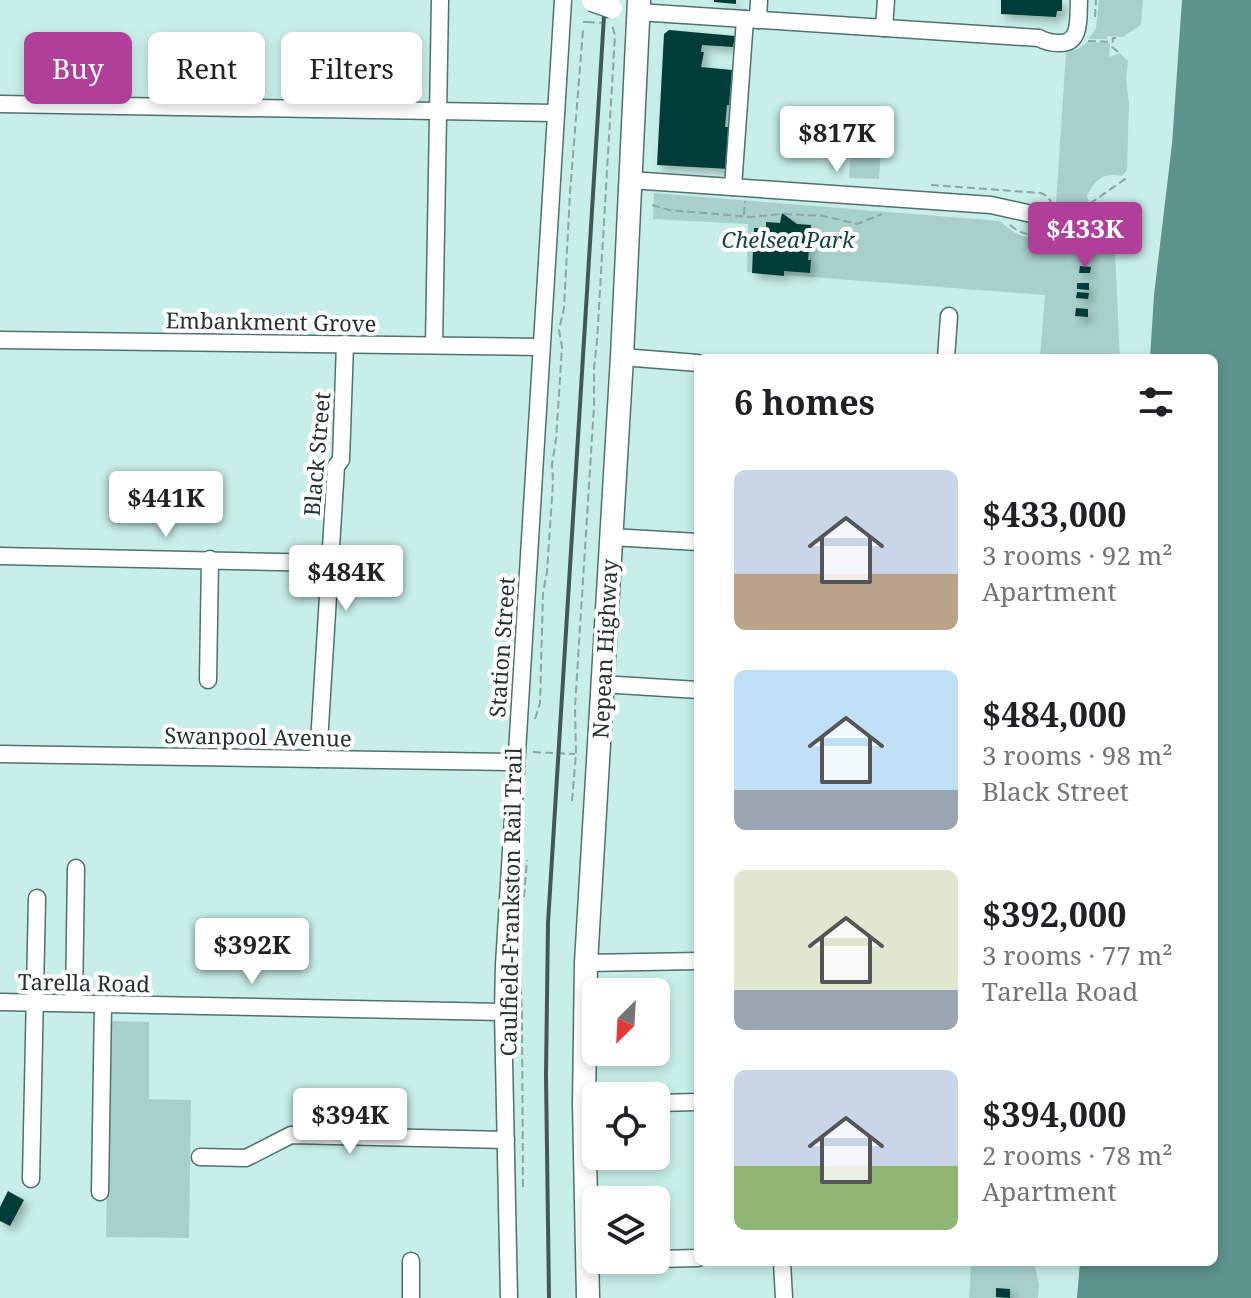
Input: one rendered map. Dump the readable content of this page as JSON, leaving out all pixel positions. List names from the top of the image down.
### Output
{
  "streets": {
    "highway": ["Nepean Highway"],
    "street": [
      "Embankment Grove",
      "Black Street",
      "Station Street",
      "Swanpool Avenue",
      "Tarella Road"
    ],
    "path": ["Caulfield-Frankston Rail Trail"]
  },
  "crossings": [
    ["Embankment Grove", "Black Street"],
    ["Embankment Grove", "Station Street"],
    ["Black Street", "Swanpool Avenue"],
    ["Station Street", "Swanpool Avenue"],
    ["Station Street", "Tarella Road"]
  ],
  "parks": ["Chelsea Park"],
  "north": "bottom left",
  "page": {
    "chip": ["Buy", "Rent", "Filters"],
    "price": [
      "$817K",
      "$433K",
      "$441K",
      "$484K",
      "$392K",
      "$394K"
    ],
    "heading": "6 homes",
    "list": [
      {
        "name": "$433,000",
        "note": "3 rooms · 92 m² · Apartment"
      },
      {
        "name": "$484,000",
        "note": "3 rooms · 98 m² · Black Street"
      },
      {
        "name": "$392,000",
        "note": "3 rooms · 77 m² · Tarella Road"
      },
      {
        "name": "$394,000",
        "note": "2 rooms · 78 m² · Apartment"
      }
    ]
  }
}
